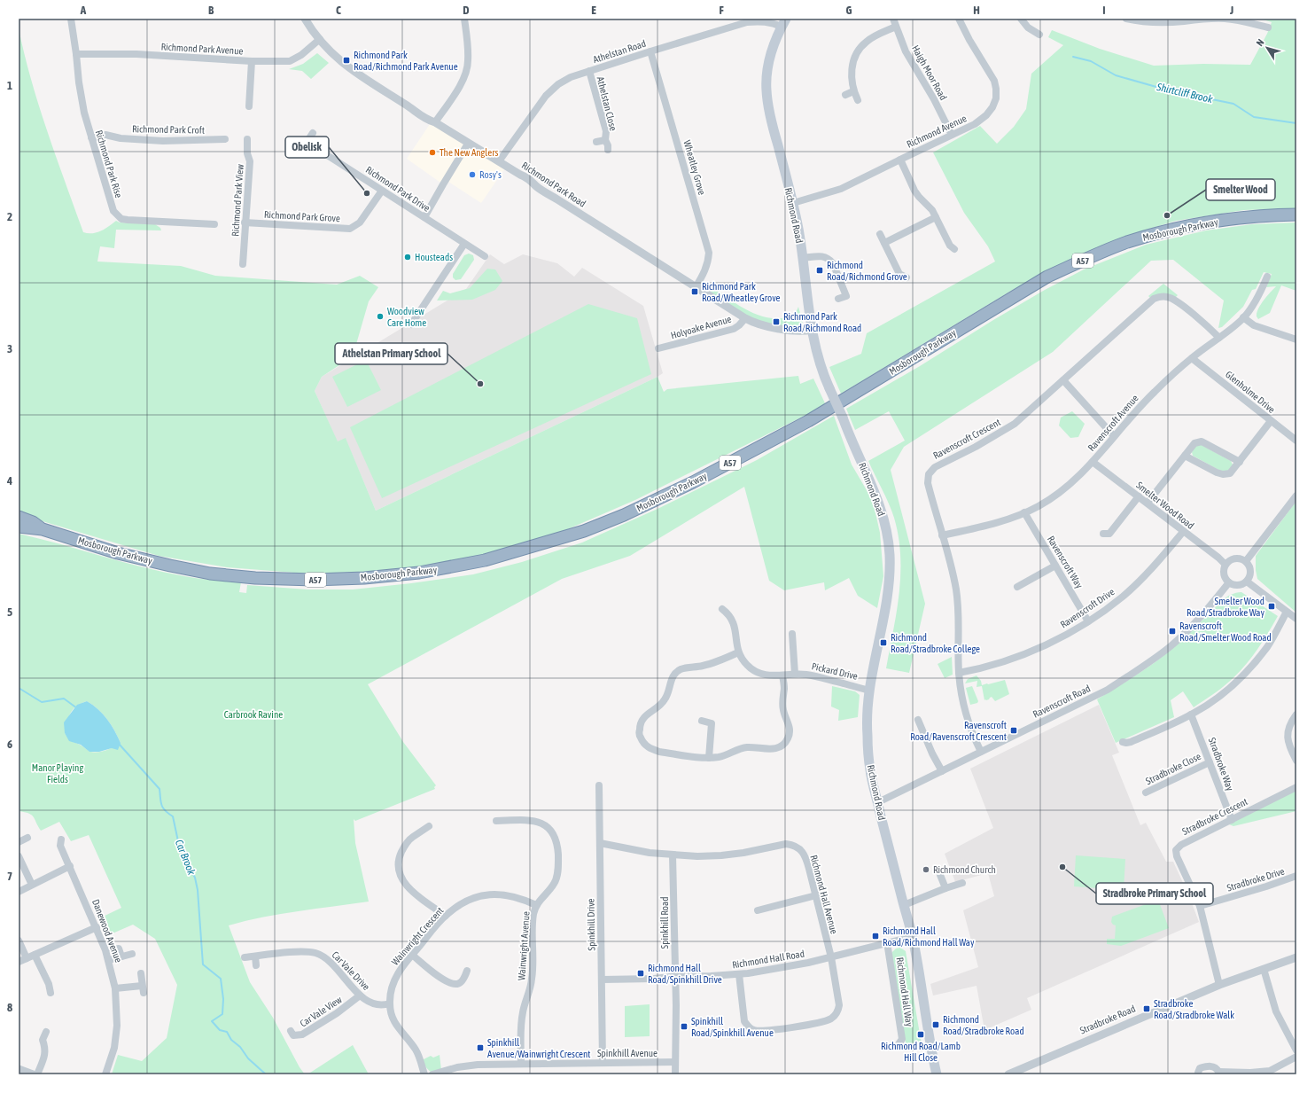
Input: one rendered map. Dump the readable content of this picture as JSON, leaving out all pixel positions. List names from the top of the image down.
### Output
{
  "streets": {
    "highway": ["Mosborough Parkway", "A57"],
    "main road": ["Richmond Road"],
    "street": [
      "Richmond Park Avenue",
      "Athelstan Road",
      "Haigh Moor Road",
      "Athelstan Close",
      "Richmond Park Croft",
      "Richmond Avenue",
      "Richmond Park Rise",
      "Wheatley Grove",
      "Richmond Park Road",
      "Richmond Park Drive",
      "Richmond Park View",
      "Richmond Park Grove",
      "Holyoake Avenue",
      "Glenholme Drive",
      "Ravenscroft Avenue",
      "Ravenscroft Crescent",
      "Smelter Wood Road",
      "Ravenscroft Way",
      "Ravenscroft Drive",
      "Pickard Drive",
      "Ravenscroft Road",
      "Stradbroke Way",
      "Stradbroke Close",
      "Stradbroke Crescent",
      "Stradbroke Drive",
      "Richmond Hall Avenue",
      "Spinkhill Road",
      "Spinkhill Drive",
      "Danewood Avenue",
      "Wainwright Crescent",
      "Wainwright Avenue",
      "Richmond Hall Road",
      "Car Vale Drive",
      "Richmond Hall Way",
      "Car Vale View",
      "Stradbroke Road",
      "Spinkhill Avenue"
    ]
  },
  "crossings": [
    ["Richmond Park Avenue", "Richmond Park Rise"],
    ["Richmond Park Avenue", "Richmond Park Road"],
    ["Athelstan Road", "Athelstan Close"],
    ["Athelstan Road", "Wheatley Grove"],
    ["Athelstan Road", "Richmond Park Road"],
    ["Athelstan Road", "Richmond Road"],
    ["Haigh Moor Road", "Richmond Avenue"],
    ["Richmond Park Croft", "Richmond Park Rise"],
    ["Richmond Avenue", "Richmond Road"],
    ["Wheatley Grove", "Richmond Park Road"],
    ["Richmond Park Road", "Richmond Road"],
    ["Richmond Park Road", "Holyoake Avenue"],
    ["Richmond Park Drive", "Richmond Park Grove"],
    ["Richmond Park View", "Richmond Park Grove"],
    ["Richmond Road", "Pickard Drive"],
    ["Richmond Road", "Ravenscroft Road"],
    ["Richmond Road", "Richmond Hall Road"],
    ["Glenholme Drive", "Ravenscroft Avenue"],
    ["Ravenscroft Avenue", "Ravenscroft Crescent"],
    ["Ravenscroft Avenue", "Smelter Wood Road"],
    ["Ravenscroft Avenue", "Ravenscroft Way"],
    ["Ravenscroft Crescent", "Ravenscroft Drive"],
    ["Ravenscroft Crescent", "Ravenscroft Road"],
    ["Smelter Wood Road", "Ravenscroft Drive"],
    ["Smelter Wood Road", "Ravenscroft Road"],
    ["Ravenscroft Way", "Ravenscroft Drive"],
    ["Stradbroke Way", "Stradbroke Close"],
    ["Stradbroke Way", "Stradbroke Crescent"],
    ["Stradbroke Crescent", "Stradbroke Drive"],
    ["Stradbroke Crescent", "Stradbroke Road"],
    ["Richmond Hall Avenue", "Spinkhill Road"],
    ["Richmond Hall Avenue", "Spinkhill Drive"],
    ["Richmond Hall Avenue", "Richmond Hall Road"],
    ["Spinkhill Road", "Richmond Hall Road"],
    ["Spinkhill Road", "Spinkhill Avenue"],
    ["Spinkhill Drive", "Richmond Hall Road"],
    ["Spinkhill Drive", "Spinkhill Avenue"],
    ["Wainwright Crescent", "Wainwright Avenue"],
    ["Wainwright Crescent", "Car Vale Drive"],
    ["Wainwright Avenue", "Spinkhill Avenue"],
    ["Richmond Hall Road", "Richmond Hall Way"],
    ["Car Vale Drive", "Car Vale View"]
  ],
  "water": ["Shirtcliff Brook", "Car Brook"],
  "parks": ["Carbrook Ravine", "Manor Playing Fields"],
  "places": {
    "transit": [
      "Richmond Park Road/Richmond Park Avenue",
      "Richmond Road/Richmond Grove",
      "Richmond Park Road/Wheatley Grove",
      "Richmond Park Road/Richmond Road",
      "Smelter Wood Road/Stradbroke Way",
      "Ravenscroft Road/Smelter Wood Road",
      "Richmond Road/Stradbroke College",
      "Ravenscroft Road/Ravenscroft Crescent",
      "Richmond Hall Road/Richmond Hall Way",
      "Richmond Hall Road/Spinkhill Drive",
      "Stradbroke Road/Stradbroke Walk",
      "Richmond Road/Stradbroke Road",
      "Spinkhill Road/Spinkhill Avenue",
      "Richmond Road/Lamb Hill Close",
      "Spinkhill Avenue/Wainwright Crescent"
    ],
    "other": [
      "The New Anglers",
      "Rosy's",
      "Obelisk",
      "Smelter Wood",
      "Housteads",
      "Woodview Care Home",
      "Athelstan Primary School",
      "Stradbroke Primary School",
      "Richmond Church"
    ]
  },
  "north": "top left",
  "grid": {
    "columns": [
      "A",
      "B",
      "C",
      "D",
      "E",
      "F",
      "G",
      "H",
      "I",
      "J"
    ],
    "rows": [
      "1",
      "2",
      "3",
      "4",
      "5",
      "6",
      "7",
      "8"
    ]
  }
}
